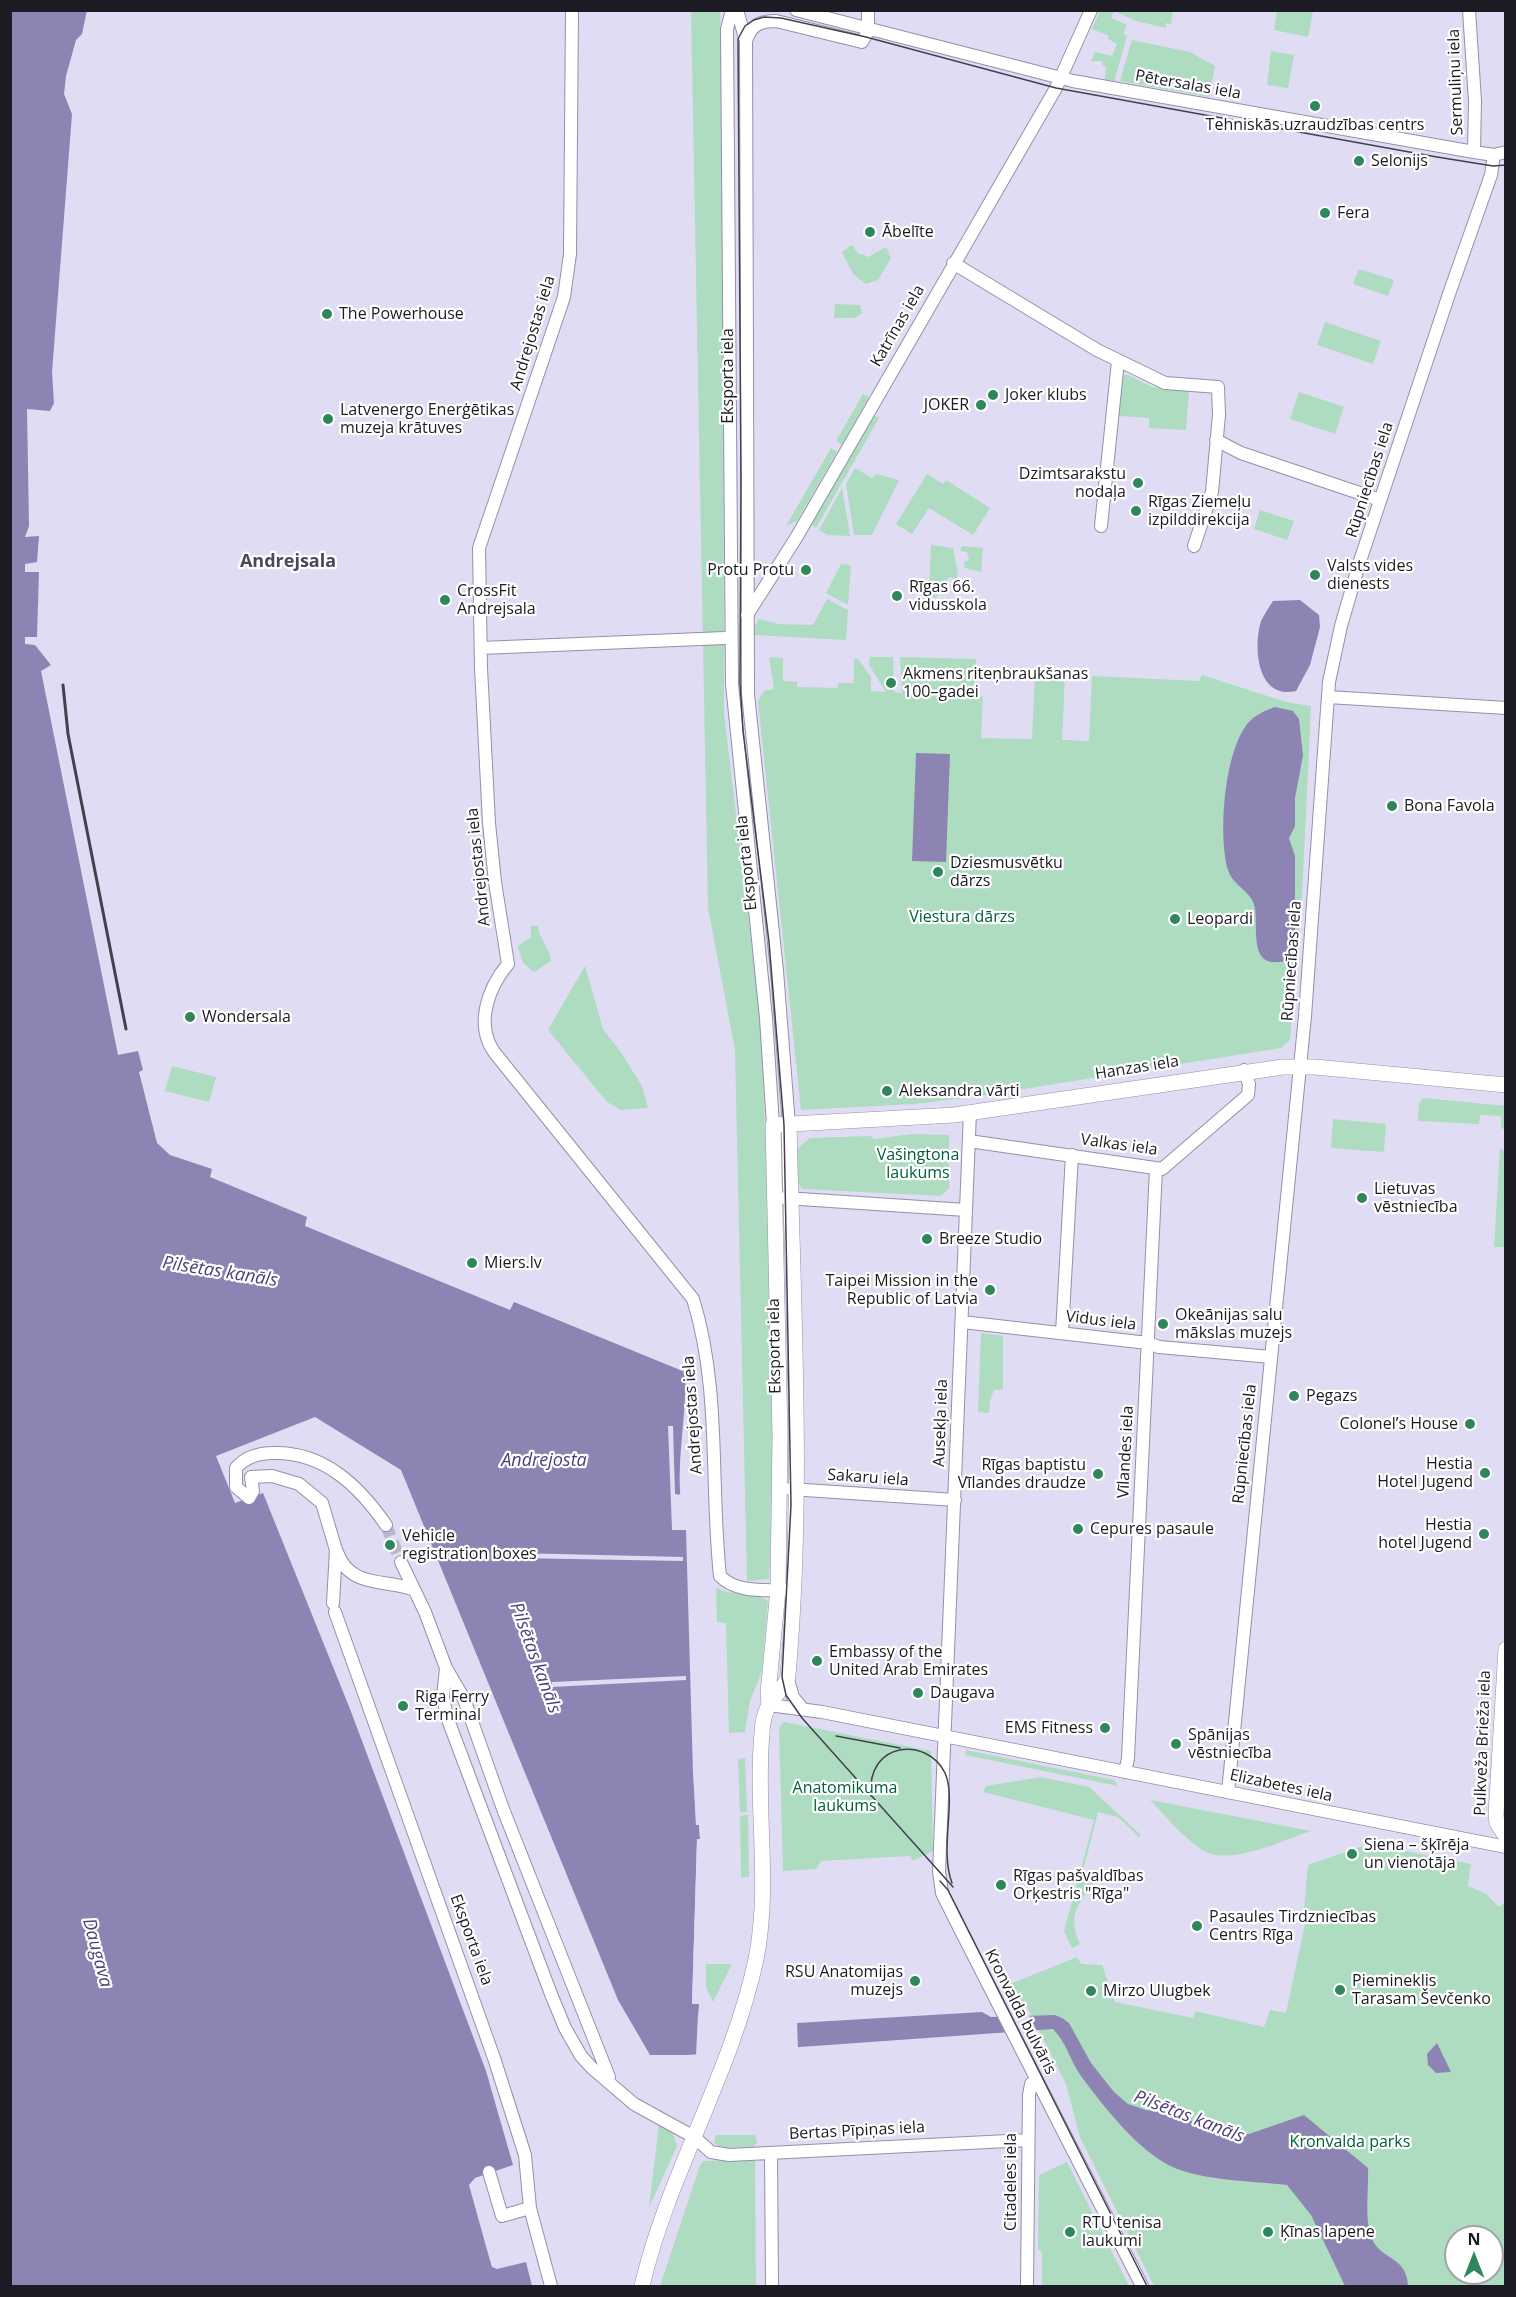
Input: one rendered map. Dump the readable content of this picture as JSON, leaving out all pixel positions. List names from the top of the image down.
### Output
{
  "streets": {
    "main road": ["Eksporta iela", "Hanzas iela", "Pulkveža Brieža iela"],
    "street": [
      "Sermuliņu iela",
      "Pētersalas iela",
      "Katrīnas iela",
      "Andrejostas iela",
      "Rūpniecības iela",
      "Valkas iela",
      "Vidus iela",
      "Ausekļa iela",
      "Vīlandes iela",
      "Sakaru iela",
      "Elizabetes iela",
      "Kronvalda bulvāris",
      "Bertas Pīpiņas iela",
      "Citadeles iela"
    ]
  },
  "crossings": [
    ["Sermuliņu iela", "Pētersalas iela"],
    ["Pētersalas iela", "Katrīnas iela"],
    ["Pētersalas iela", "Rūpniecības iela"],
    ["Katrīnas iela", "Eksporta iela"],
    ["Andrejostas iela", "Eksporta iela"],
    ["Eksporta iela", "Hanzas iela"],
    ["Eksporta iela", "Sakaru iela"],
    ["Eksporta iela", "Elizabetes iela"],
    ["Eksporta iela", "Bertas Pīpiņas iela"],
    ["Rūpniecības iela", "Hanzas iela"],
    ["Rūpniecības iela", "Vidus iela"],
    ["Rūpniecības iela", "Elizabetes iela"],
    ["Hanzas iela", "Valkas iela"],
    ["Hanzas iela", "Ausekļa iela"],
    ["Valkas iela", "Ausekļa iela"],
    ["Valkas iela", "Vīlandes iela"],
    ["Vidus iela", "Ausekļa iela"],
    ["Vidus iela", "Vīlandes iela"],
    ["Ausekļa iela", "Sakaru iela"],
    ["Ausekļa iela", "Elizabetes iela"],
    ["Ausekļa iela", "Kronvalda bulvāris"],
    ["Vīlandes iela", "Elizabetes iela"],
    ["Elizabetes iela", "Kronvalda bulvāris"],
    ["Kronvalda bulvāris", "Citadeles iela"],
    ["Bertas Pīpiņas iela", "Citadeles iela"]
  ],
  "districts": ["Andrejsala"],
  "water": ["Pilsētas kanāls", "Andrejosta", "Daugava"],
  "parks": [
    "Viestura dārzs",
    "Vašingtona laukums",
    "Anatomikuma laukums",
    "Kronvalda parks"
  ],
  "places": [
    "Tehniskās uzraudzības centrs",
    "Selonijs",
    "Fera",
    "Ābelīte",
    "The Powerhouse",
    "Joker klubs",
    "JOKER",
    "Latvenergo Enerģētikas muzeja krātuves",
    "Dzimtsarakstu nodaļa",
    "Rīgas Ziemeļu izpilddirekcija",
    "Protu Protu",
    "Valsts vides dienests",
    "Rīgas 66. vidusskola",
    "CrossFit Andrejsala",
    "Akmens riteņbraukšanas 100–gadei",
    "Bona Favola",
    "Dziesmusvētku dārzs",
    "Leopardi",
    "Wondersala",
    "Aleksandra vārti",
    "Lietuvas vēstniecība",
    "Breeze Studio",
    "Miers.lv",
    "Taipei Mission in the Republic of Latvia",
    "Okeānijas salu mākslas muzejs",
    "Pegazs",
    "Colonel’s House",
    "Hestia Hotel Jugend",
    "Rīgas baptistu Vīlandes draudze",
    "Cepures pasaule",
    "Hestia hotel Jugend",
    "Vehicle registration boxes",
    "Embassy of the United Arab Emirates",
    "Daugava",
    "Riga Ferry Terminal",
    "EMS Fitness",
    "Spānijas vēstniecība",
    "Siena – šķīrēja un vienotāja",
    "Rīgas pašvaldības Orķestris \"Rīga\"",
    "Pasaules Tirdzniecības Centrs Rīga",
    "RSU Anatomijas muzejs",
    "Piemineklis Tarasam Ševčenko",
    "Mirzo Ulugbek",
    "RTU tenisa laukumi",
    "Ķīnas lapene"
  ],
  "north": "top"
}
